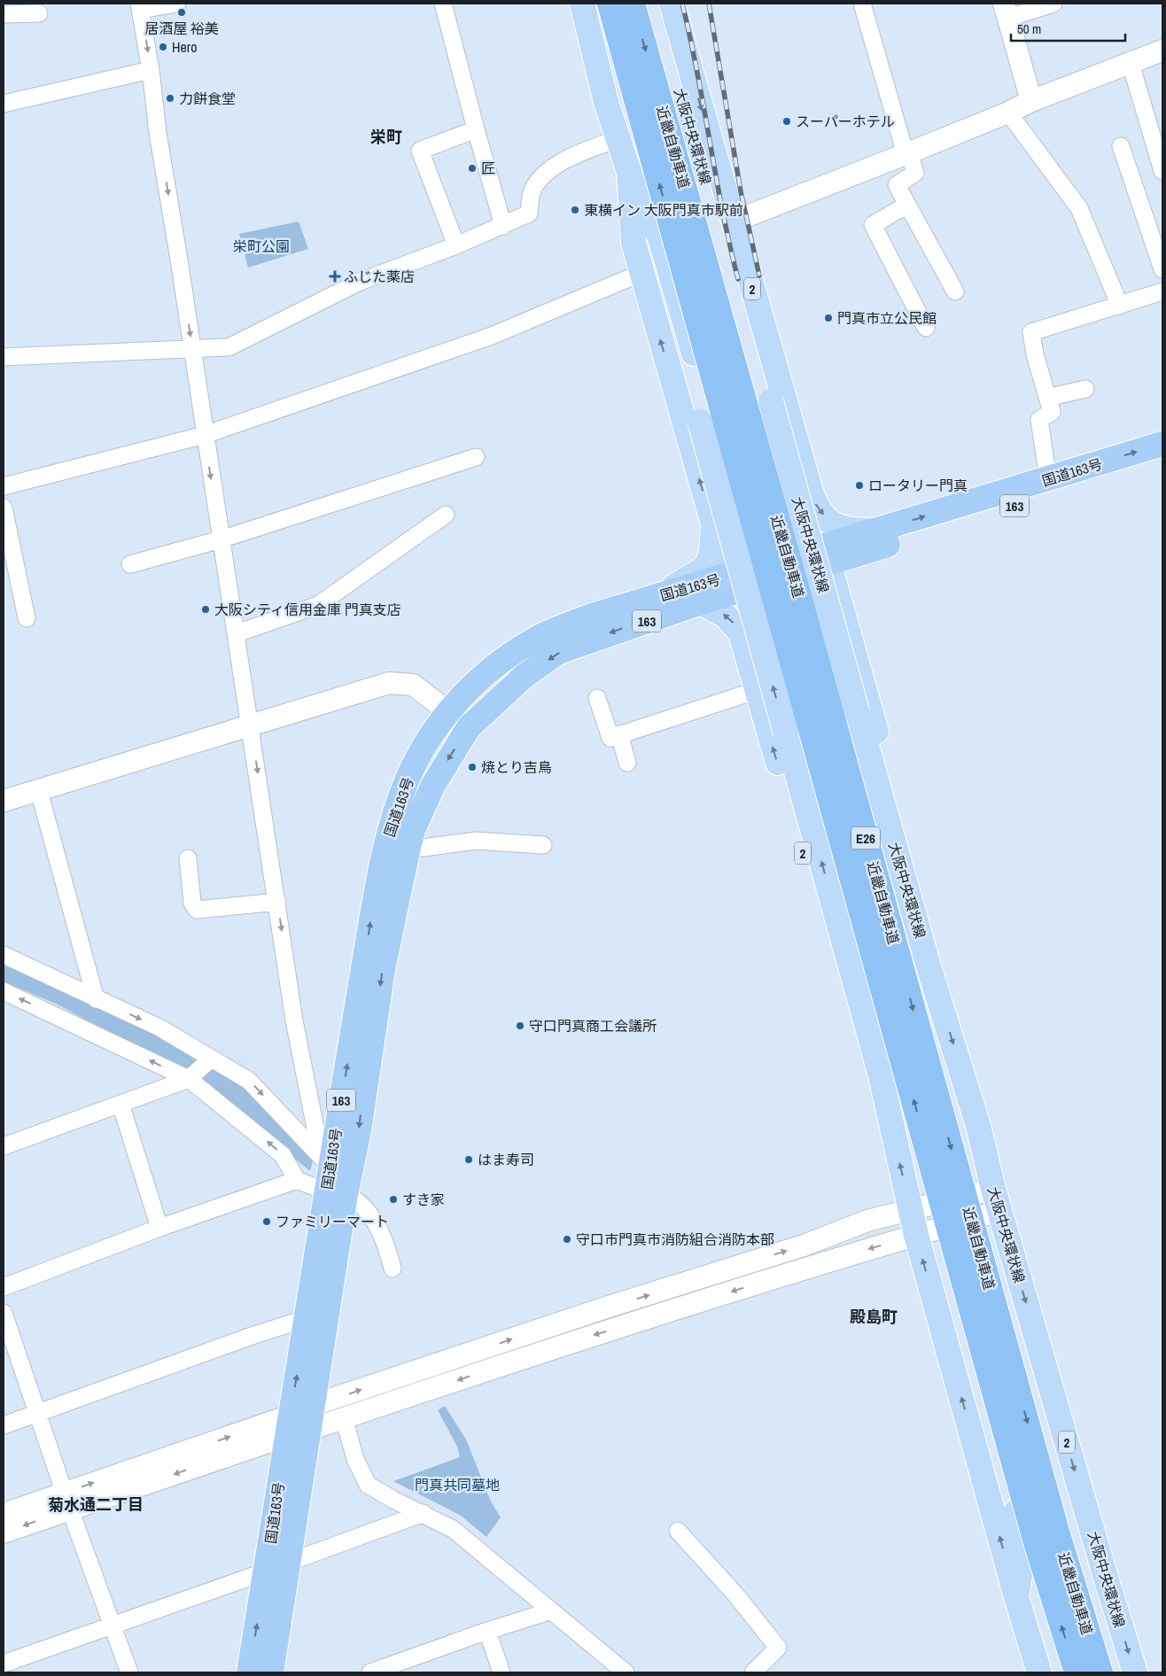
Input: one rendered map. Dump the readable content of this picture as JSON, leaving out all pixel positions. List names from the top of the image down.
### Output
{
  "streets": {
    "highway": [
      "近畿自動車道",
      "国道163号",
      "163",
      "E26"
    ],
    "main road": ["大阪中央環状線", "2"]
  },
  "crossings": [
    ["大阪中央環状線", "2"],
    ["2", "国道163号"]
  ],
  "districts": ["栄町", "殿島町", "菊水通二丁目"],
  "parks": ["栄町公園", "門真共同墓地"],
  "places": {
    "other": [
      "居酒屋 裕美",
      "Hero",
      "力餅食堂",
      "スーパーホテル",
      "匠",
      "東横イン 大阪門真市駅前",
      "門真市立公民館",
      "ロータリー門真",
      "大阪シティ信用金庫 門真支店",
      "焼とり吉鳥",
      "守口門真商工会議所",
      "はま寿司",
      "すき家",
      "ファミリーマート",
      "守口市門真市消防組合消防本部"
    ],
    "health": ["ふじた薬店"]
  },
  "scale_bar": "50 m"
}
